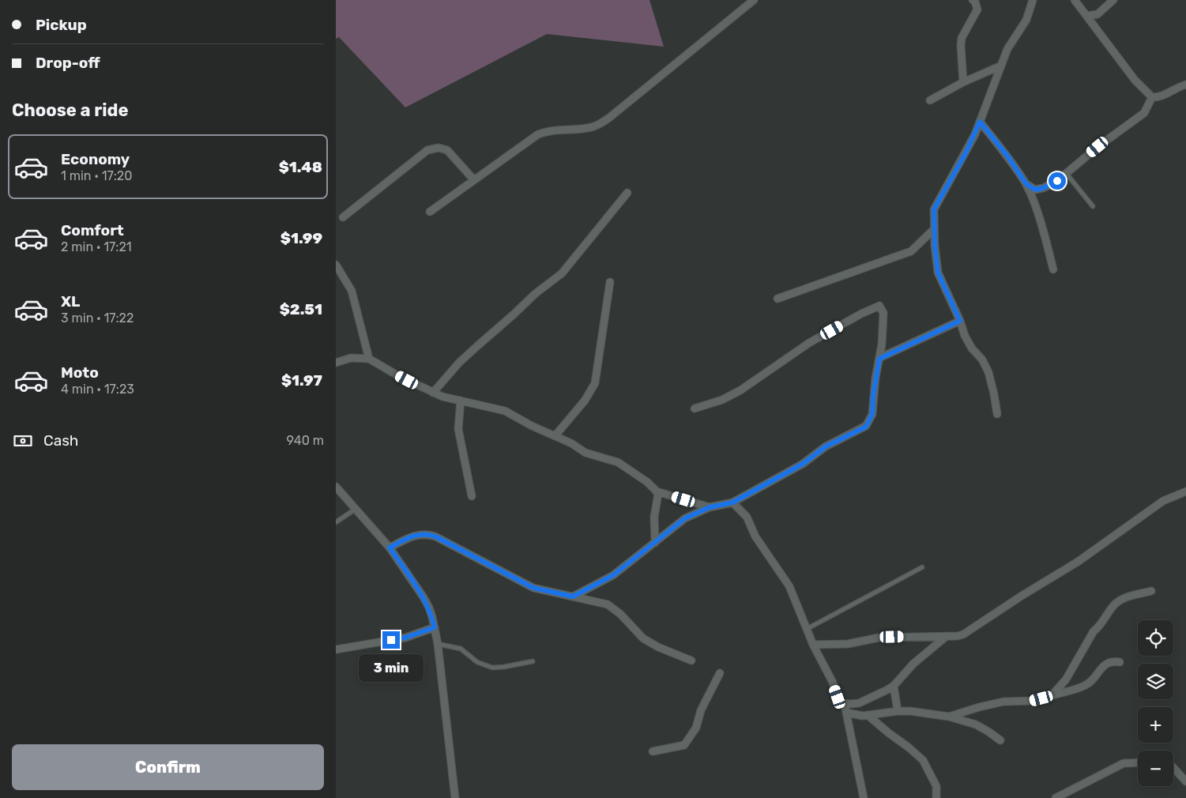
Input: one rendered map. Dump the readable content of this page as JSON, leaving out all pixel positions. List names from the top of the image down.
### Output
{
  "page": {
    "banner": ["Pickup", "Drop-off"],
    "heading": "Choose a ride",
    "list": [
      {
        "name": "Economy",
        "note": "1 min · 17:20",
        "value": "$1.48"
      },
      {
        "name": "Comfort",
        "note": "2 min · 17:21",
        "value": "$1.99"
      },
      {
        "name": "XL",
        "note": "3 min · 17:22",
        "value": "$2.51"
      },
      {
        "name": "Moto",
        "note": "4 min · 17:23",
        "value": "$1.97"
      }
    ],
    "pay": ["Cash", "940 m"],
    "map_buttons": ["+", "−"],
    "bubble": "3 min",
    "buttons": "Confirm"
  }
}
